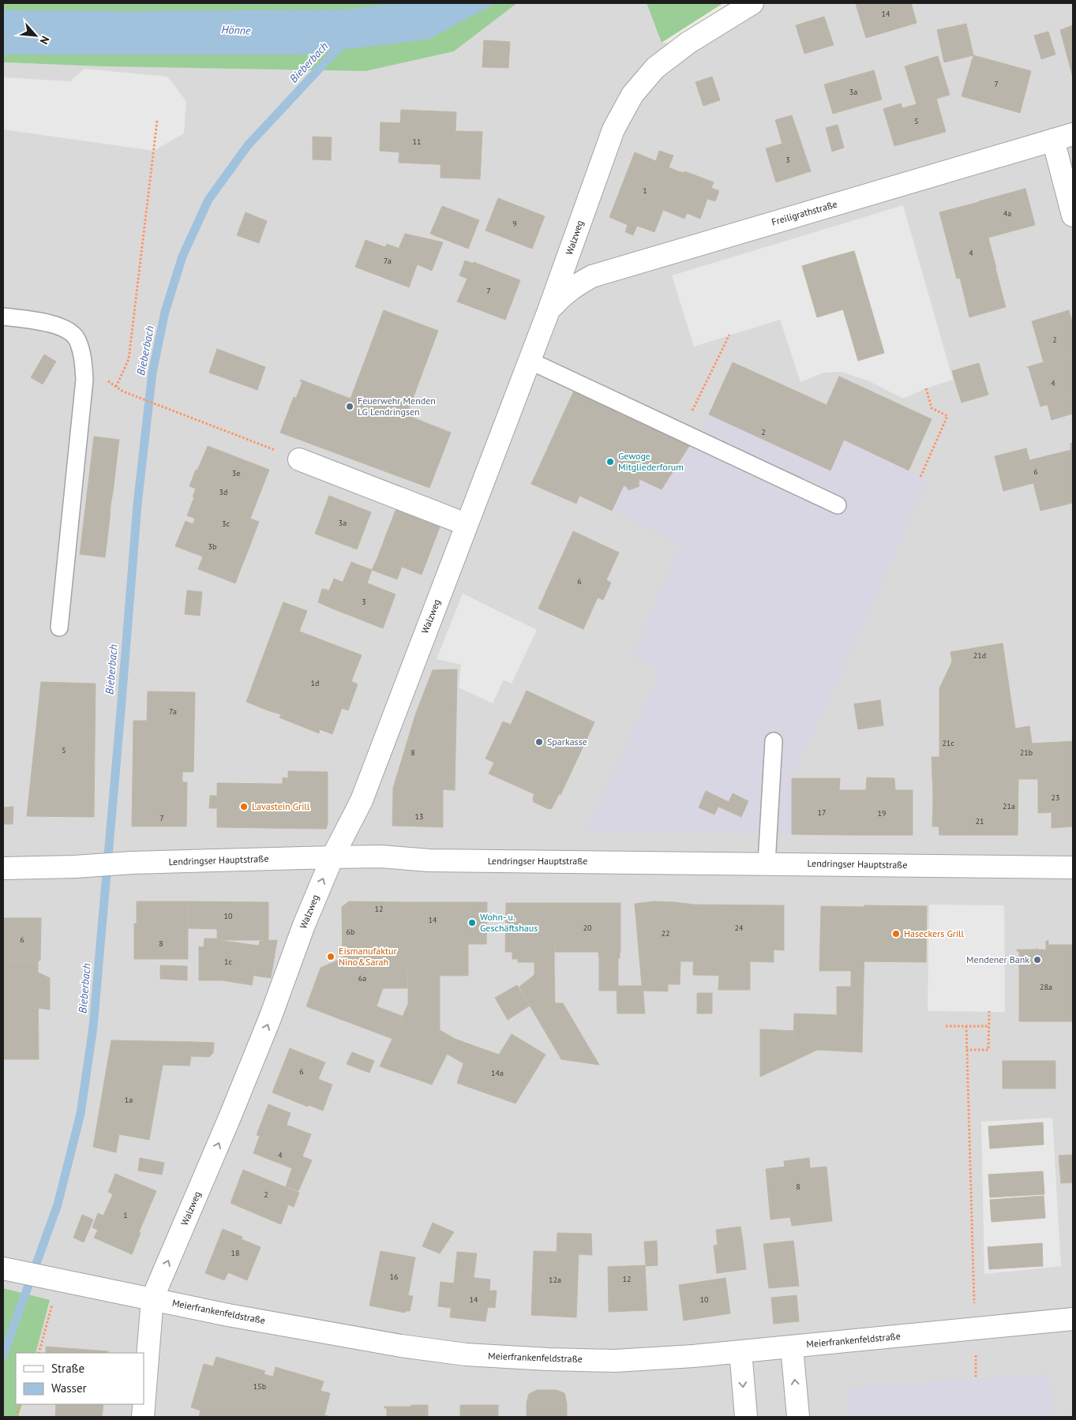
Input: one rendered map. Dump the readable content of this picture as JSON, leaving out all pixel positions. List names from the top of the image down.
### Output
{
  "streets": {
    "street": [
      "Freiligrathstraße",
      "Walzweg",
      "Lendringser Hauptstraße",
      "Meierfrankenfeldstraße"
    ]
  },
  "crossings": [
    ["Freiligrathstraße", "Walzweg"],
    ["Walzweg", "Lendringser Hauptstraße"],
    ["Walzweg", "Meierfrankenfeldstraße"]
  ],
  "water": ["Hönne", "Bieberbach"],
  "places": [
    "Feuerwehr Menden LG Lendringsen",
    "Gewoge Mitgliederforum",
    "Sparkasse",
    "Lavastein Grill",
    "Wohn- u. Geschäftshaus",
    "Haseckers Grill",
    "Eismanufaktur Nino&Sarah",
    "Mendener Bank"
  ],
  "house_numbers": [
    "14",
    "7",
    "3a",
    "5",
    "11",
    "3",
    "1",
    "4a",
    "9",
    "4",
    "7a",
    "7",
    "2",
    "4",
    "2",
    "6",
    "3e",
    "3d",
    "3a",
    "3c",
    "3b",
    "6",
    "3",
    "21d",
    "1d",
    "7a",
    "21c",
    "5",
    "8",
    "21b",
    "23",
    "21a",
    "17",
    "19",
    "13",
    "7",
    "21",
    "12",
    "10",
    "14",
    "20",
    "24",
    "6b",
    "22",
    "6",
    "8",
    "1c",
    "6a",
    "28a",
    "6",
    "14a",
    "1a",
    "4",
    "8",
    "2",
    "1",
    "18",
    "16",
    "12",
    "12a",
    "14",
    "10",
    "15b"
  ],
  "legend": ["Straße", "Wasser"],
  "north": "bottom right"
}
